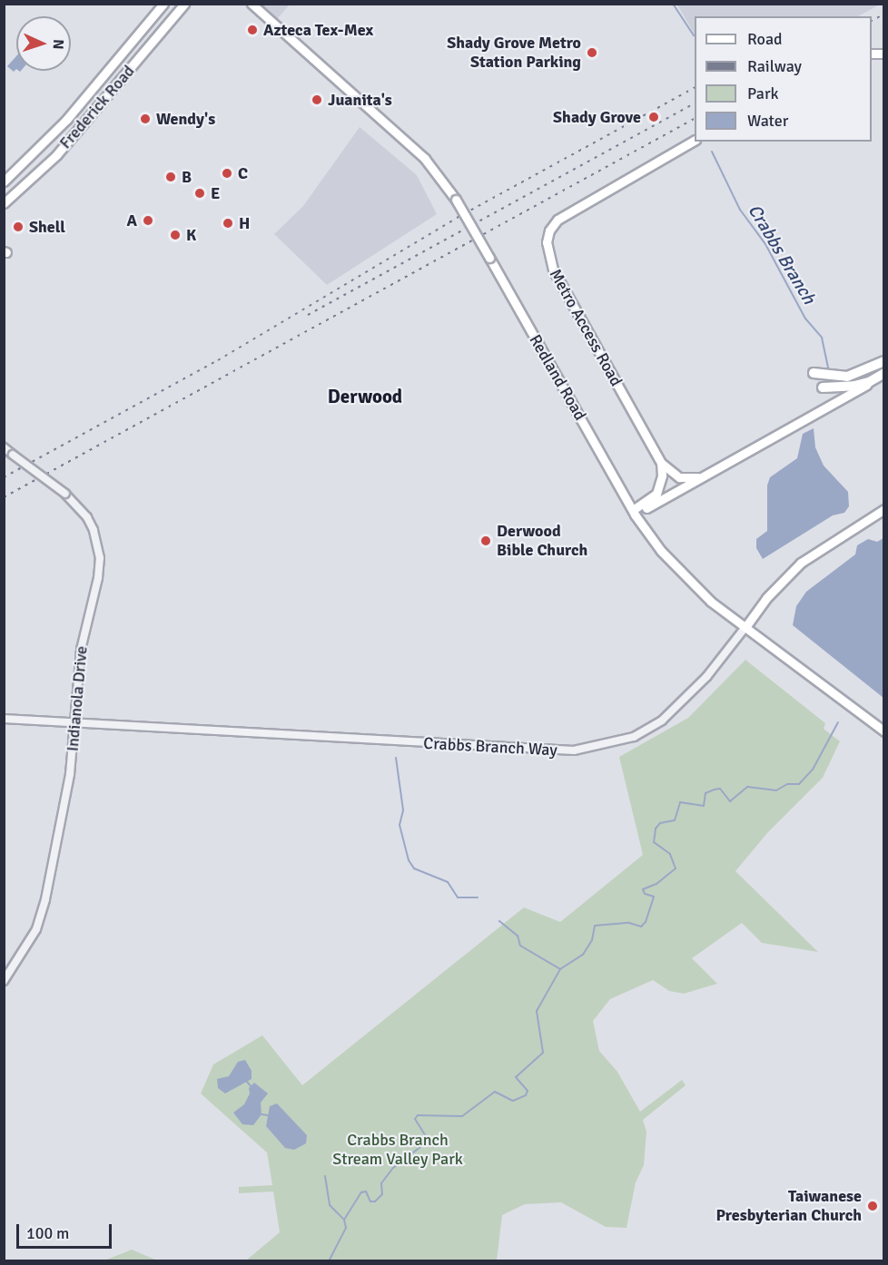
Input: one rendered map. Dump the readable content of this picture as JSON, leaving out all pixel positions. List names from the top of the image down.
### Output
{
  "streets": {
    "main road": [
      "Frederick Road",
      "Metro Access Road",
      "Redland Road",
      "Crabbs Branch Way"
    ],
    "street": ["Indianola Drive"]
  },
  "crossings": [
    ["Redland Road", "Crabbs Branch Way"],
    ["Indianola Drive", "Crabbs Branch Way"]
  ],
  "districts": ["Derwood"],
  "water": ["Crabbs Branch"],
  "parks": ["Crabbs Branch Stream Valley Park"],
  "places": [
    "Azteca Tex-Mex",
    "Shady Grove Metro Station Parking",
    "Juanita's",
    "Shady Grove",
    "Wendy's",
    "C",
    "B",
    "E",
    "A",
    "H",
    "Shell",
    "K",
    "Derwood Bible Church",
    "Taiwanese Presbyterian Church"
  ],
  "legend": [
    "Road",
    "Railway",
    "Park",
    "Water"
  ],
  "scale_bar": "100 m",
  "north": "right"
}
